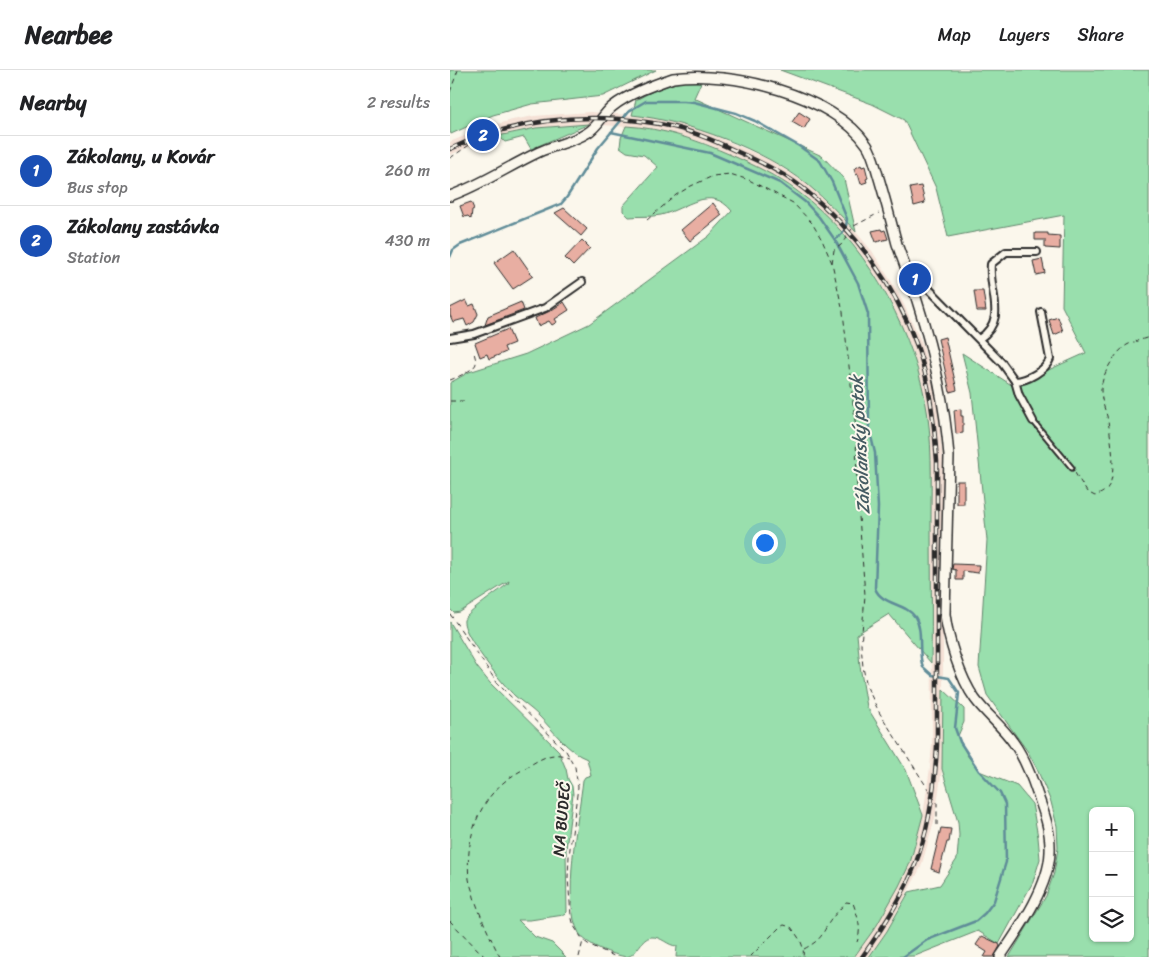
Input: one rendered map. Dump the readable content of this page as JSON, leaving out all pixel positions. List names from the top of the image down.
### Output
{
  "streets": {
    "path": ["NA BUDEČ"]
  },
  "water": ["Zákolanský potok"],
  "page": {
    "header": "Nearbee",
    "nav": ["Map", "Layers", "Share"],
    "heading": ["Nearby", "2 results"],
    "pins": ["2", "1"],
    "list": [
      {
        "mark": "1",
        "name": "Zákolany, u Kovár",
        "note": "Bus stop",
        "value": "260 m"
      },
      {
        "mark": "2",
        "name": "Zákolany zastávka",
        "note": "Station",
        "value": "430 m"
      }
    ],
    "map_buttons": ["+", "−"]
  }
}
